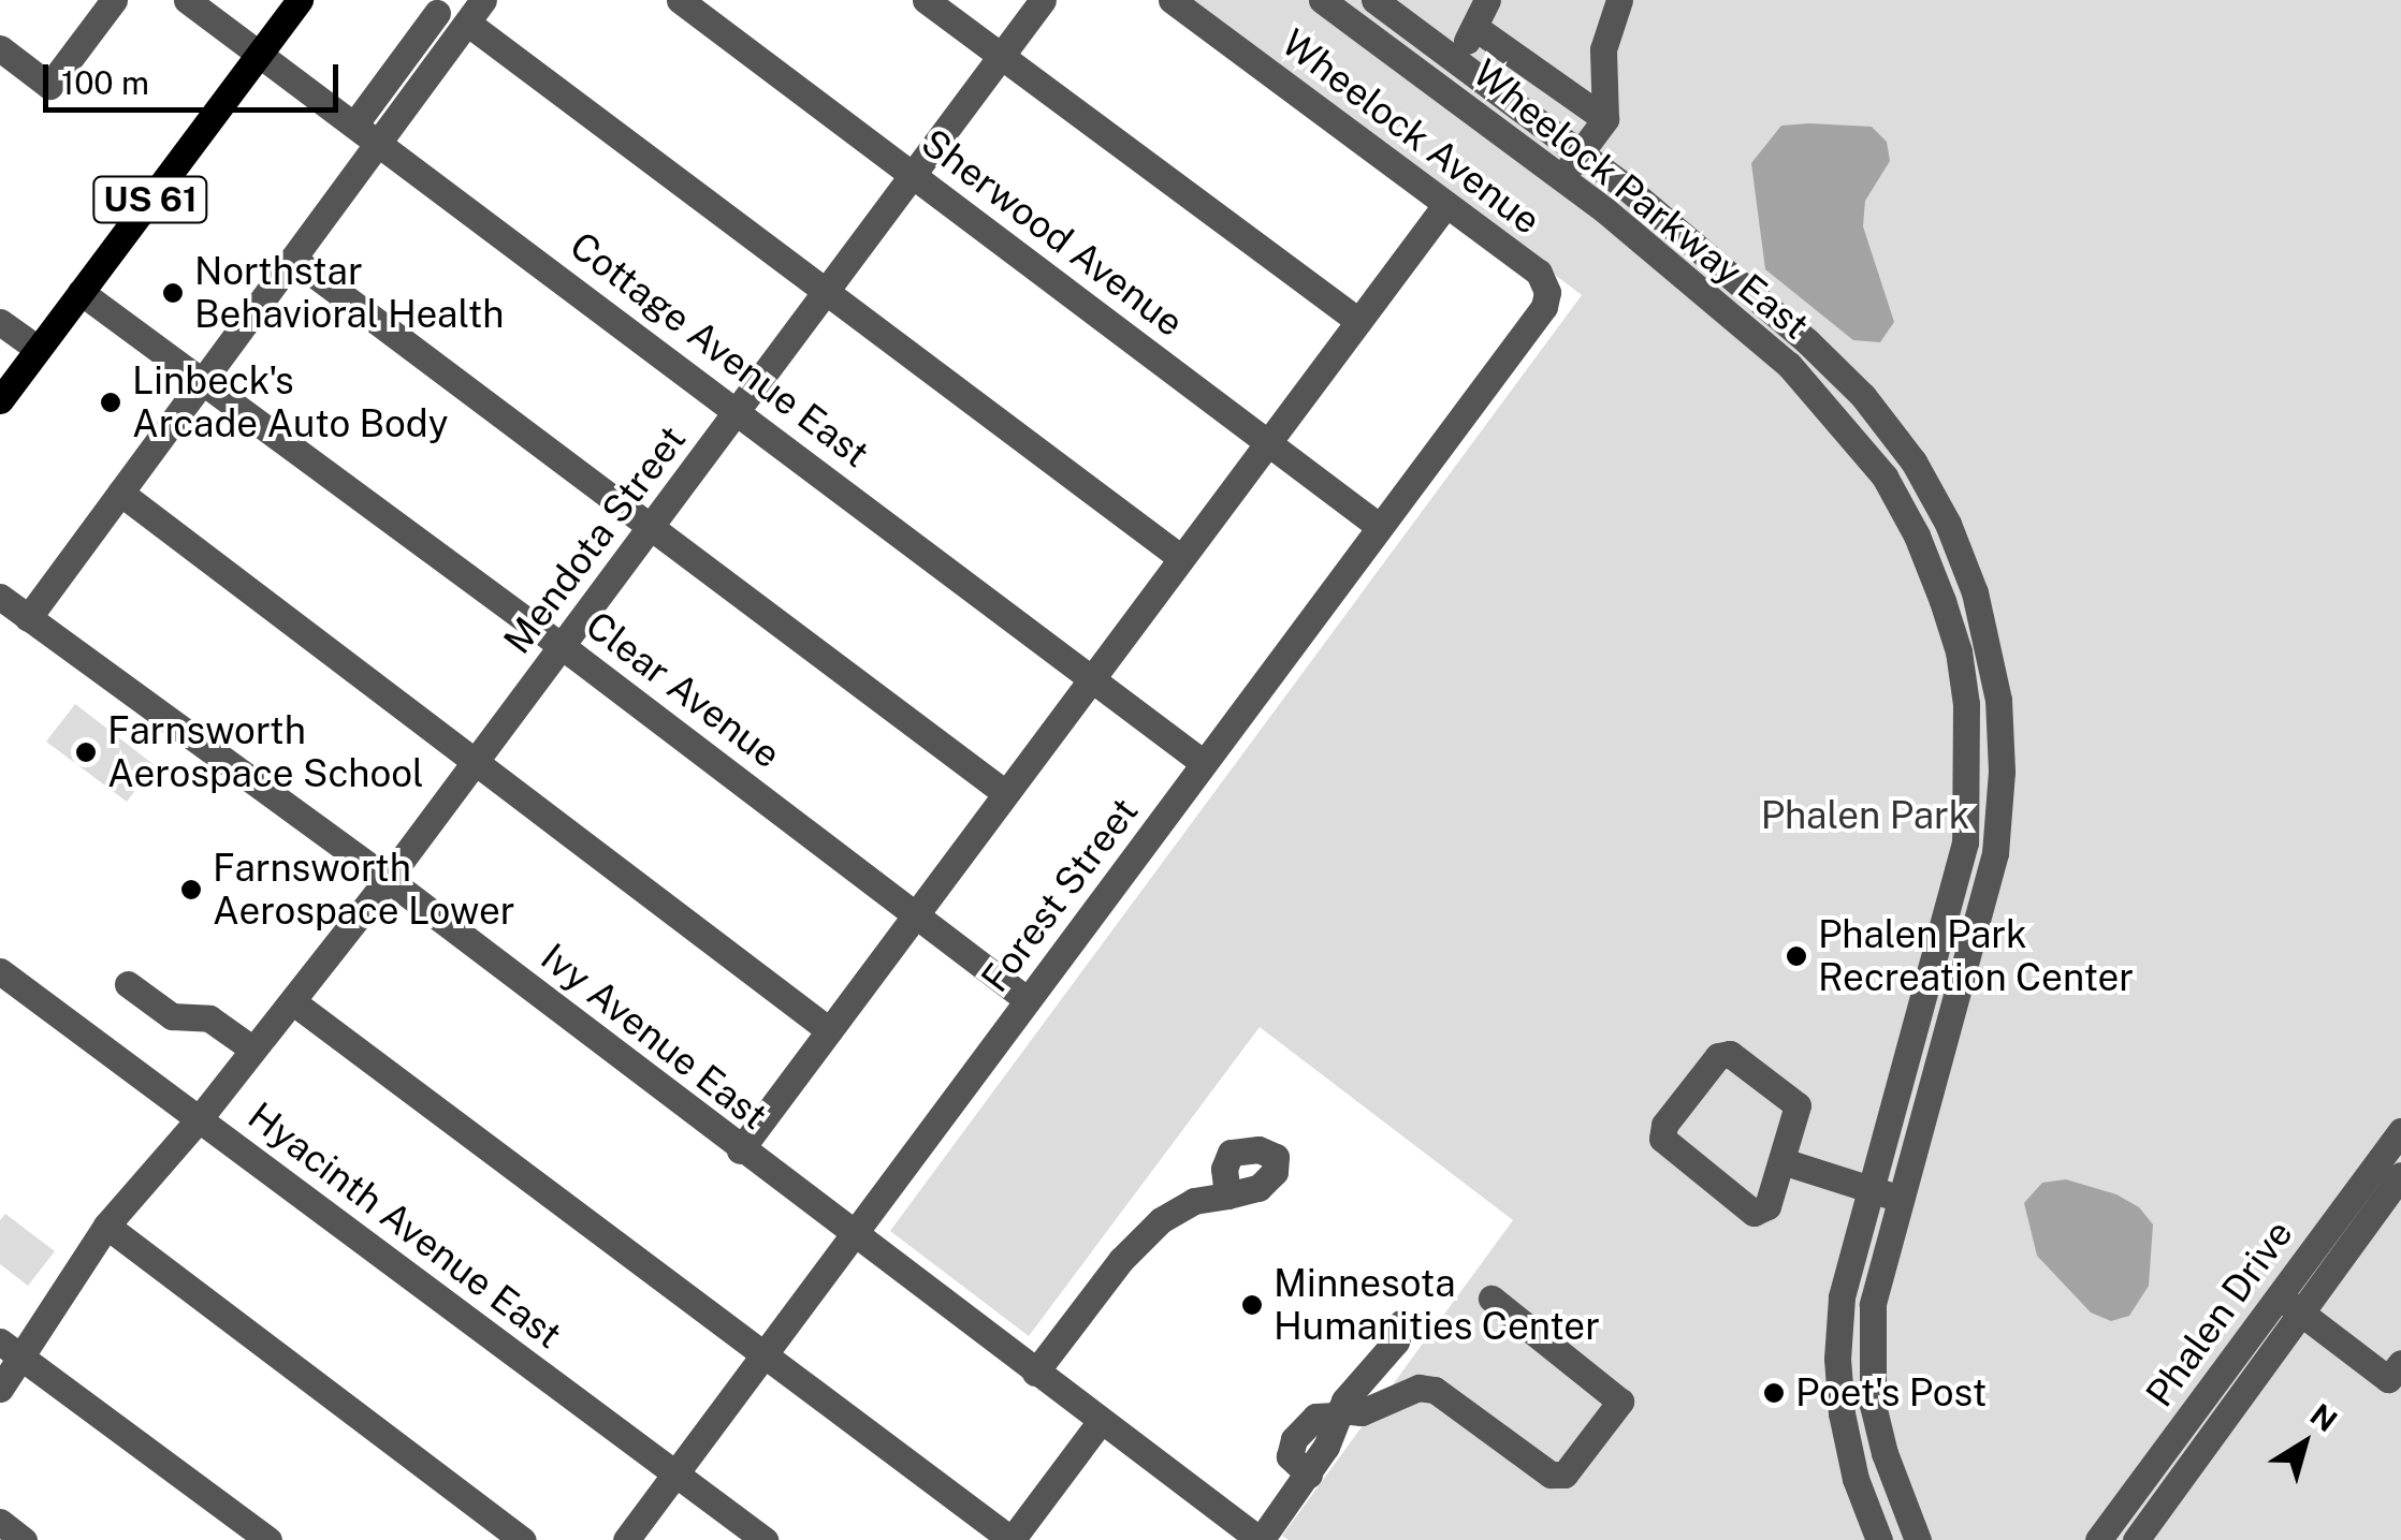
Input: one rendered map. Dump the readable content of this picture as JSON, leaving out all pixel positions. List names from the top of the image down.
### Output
{
  "streets": {
    "main road": ["US 61"],
    "street": [
      "Wheelock Avenue",
      "Wheelock Parkway East",
      "Sherwood Avenue",
      "Cottage Avenue East",
      "Mendota Street",
      "Clear Avenue",
      "Forest Street",
      "Ivy Avenue East",
      "Hyacinth Avenue East",
      "Phalen Drive"
    ]
  },
  "crossings": [
    ["Wheelock Avenue", "Forest Street"],
    ["US 61", "Cottage Avenue East"],
    ["US 61", "Clear Avenue"],
    ["Sherwood Avenue", "Mendota Street"],
    ["Sherwood Avenue", "Forest Street"],
    ["Cottage Avenue East", "Mendota Street"],
    ["Cottage Avenue East", "Forest Street"],
    ["Mendota Street", "Clear Avenue"],
    ["Mendota Street", "Ivy Avenue East"],
    ["Mendota Street", "Hyacinth Avenue East"],
    ["Clear Avenue", "Forest Street"],
    ["Forest Street", "Ivy Avenue East"],
    ["Forest Street", "Hyacinth Avenue East"]
  ],
  "parks": ["Phalen Park"],
  "places": [
    "Northstar Behavioral Health",
    "Linbeck's Arcade Auto Body",
    "Farnsworth Aerospace School",
    "Farnsworth Aerospace Lower",
    "Phalen Park Recreation Center",
    "Minnesota Humanities Center",
    "Poet's Post"
  ],
  "scale_bar": "100 m",
  "north": "top right"
}
